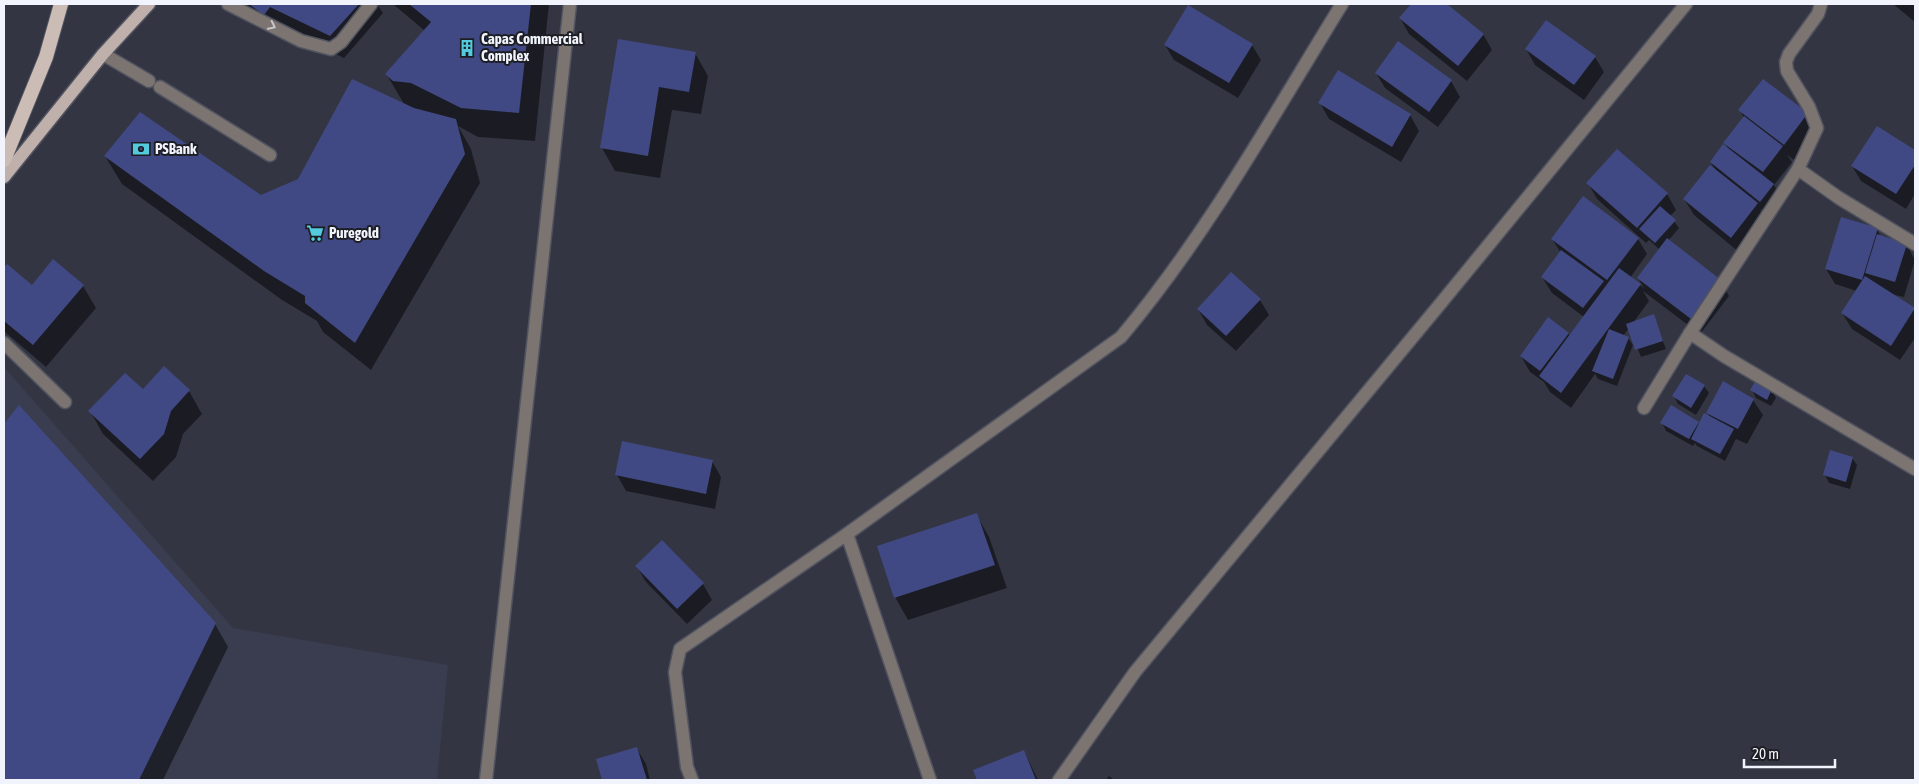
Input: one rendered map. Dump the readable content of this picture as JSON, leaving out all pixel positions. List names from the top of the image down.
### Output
{
  "places": {
    "building": ["Capas Commercial Complex"],
    "bank": ["PSBank"],
    "supermarket": ["Puregold"]
  },
  "scale_bar": "20 m"
}
